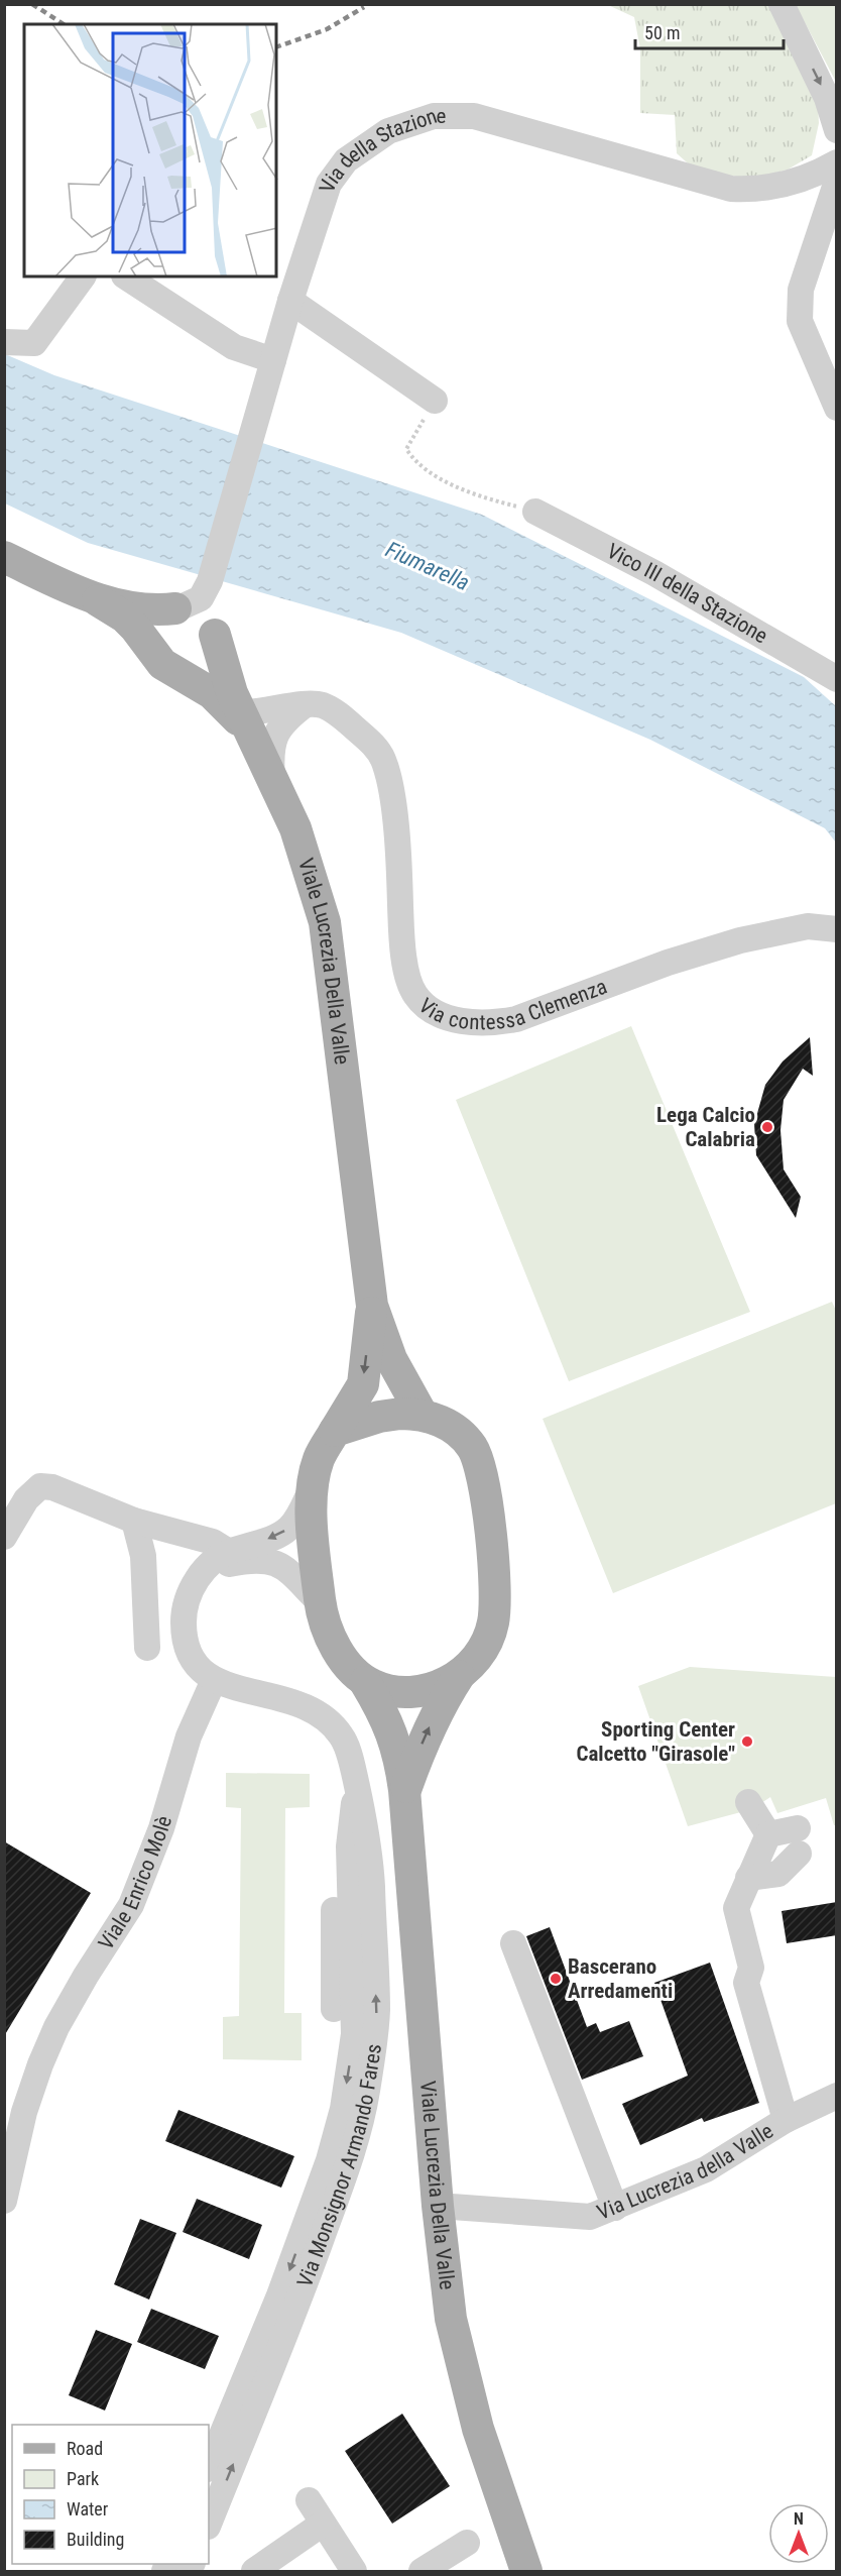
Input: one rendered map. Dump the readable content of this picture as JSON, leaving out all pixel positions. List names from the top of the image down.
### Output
{
  "streets": {
    "main road": ["Viale Lucrezia Della Valle"],
    "street": [
      "Via della Stazione",
      "Vico III della Stazione",
      "Via contessa Clemenza",
      "Viale Enrico Molè",
      "Via Monsignor Armando Fares",
      "Via Lucrezia della Valle"
    ]
  },
  "crossings": [
    ["Via della Stazione", "Viale Lucrezia Della Valle"],
    ["Viale Lucrezia Della Valle", "Via Lucrezia della Valle"],
    ["Viale Enrico Molè", "Via Monsignor Armando Fares"]
  ],
  "water": ["Fiumarella"],
  "places": ["Lega Calcio Calabria", "Sporting Center Calcetto \"Girasole\"", "Bascerano Arredamenti"],
  "legend": [
    "Road",
    "Park",
    "Water",
    "Building"
  ],
  "scale_bar": "50 m",
  "north": "top"
}
